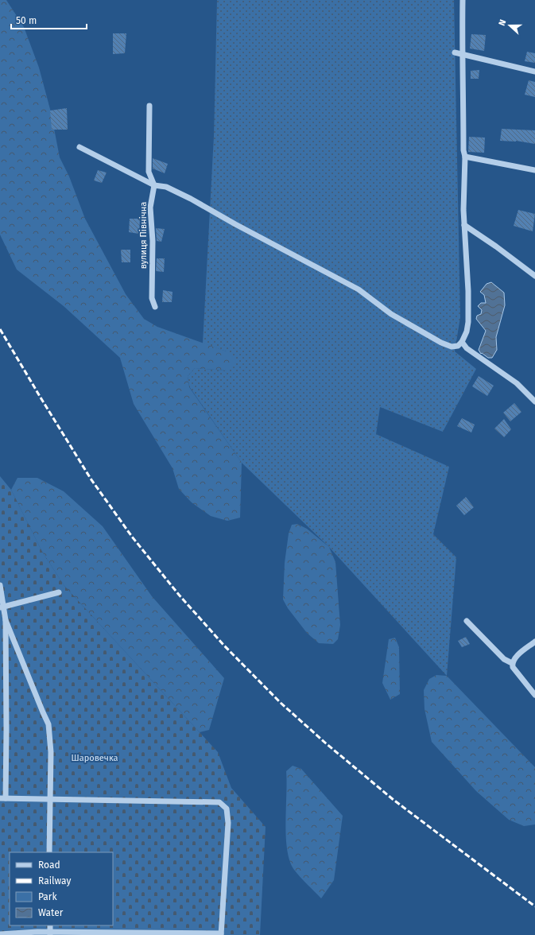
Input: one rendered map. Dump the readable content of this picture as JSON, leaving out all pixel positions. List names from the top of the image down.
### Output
{
  "streets": {
    "street": ["вулиця Північна"]
  },
  "parks": ["Шаровечка"],
  "legend": [
    "Road",
    "Railway",
    "Park",
    "Water"
  ],
  "scale_bar": "50 m",
  "north": "left"
}
